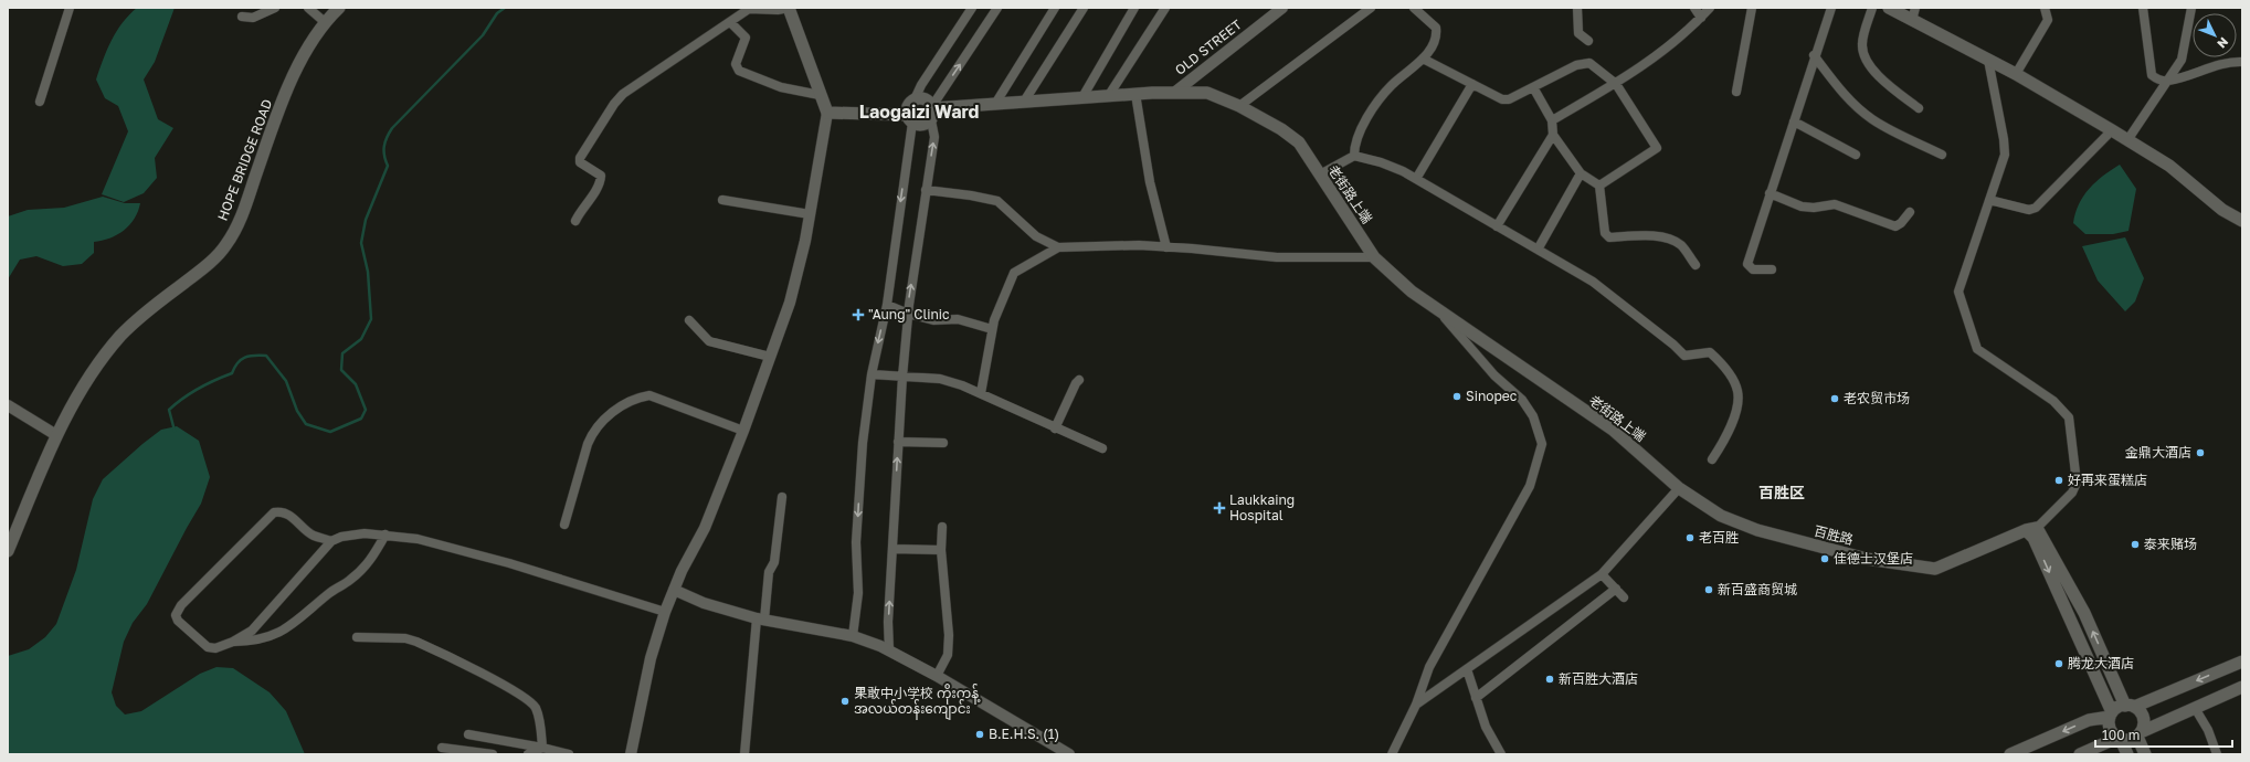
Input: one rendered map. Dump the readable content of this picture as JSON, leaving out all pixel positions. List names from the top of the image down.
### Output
{
  "streets": {
    "main road": ["HOPE BRIDGE ROAD", "老街路上端", "百胜路"],
    "street": ["OLD STREET"]
  },
  "crossings": [
    ["OLD STREET", "老街路上端"],
    ["老街路上端", "百胜路"]
  ],
  "districts": ["Laogaizi Ward", "百胜区"],
  "places": {
    "health": ["\"Aung\" Clinic", "Laukkaing Hospital"],
    "other": [
      "Sinopec",
      "老农贸市场",
      "金鼎大酒店",
      "好再来蛋糕店",
      "老百胜",
      "泰来赌场",
      "佳德士汉堡店",
      "新百盛商贸城",
      "腾龙大酒店",
      "新百胜大酒店",
      "果敢中小学校 ကိုးကန့် အလယ်တန်းကျောင်း",
      "B.E.H.S. (1)"
    ]
  },
  "scale_bar": "100 m",
  "north": "bottom right"
}
